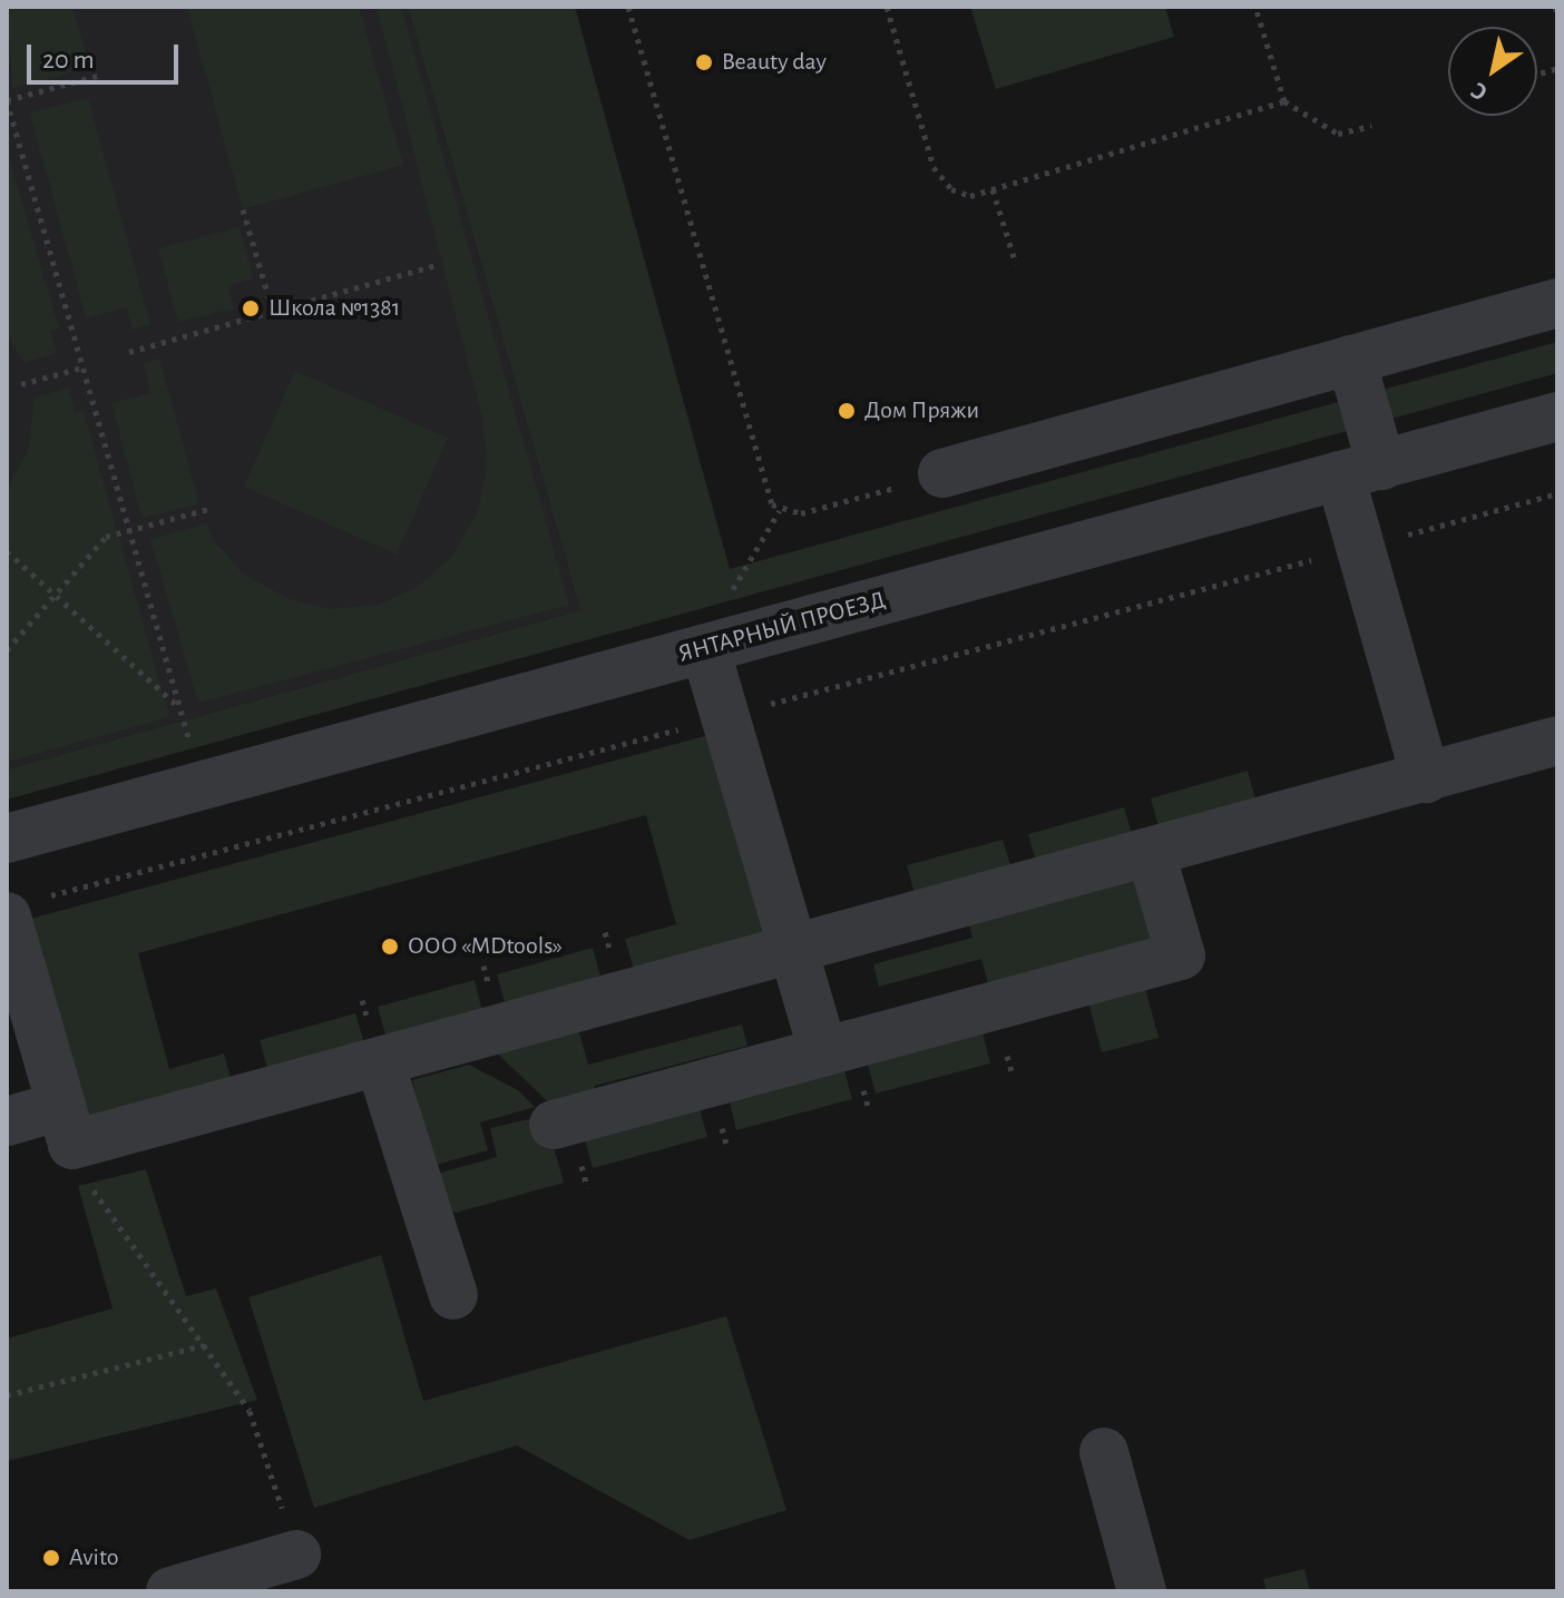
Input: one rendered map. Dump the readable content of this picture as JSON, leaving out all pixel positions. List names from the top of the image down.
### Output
{
  "streets": {
    "street": ["ЯНТАРНЫЙ ПРОЕЗД"]
  },
  "places": [
    "Beauty day",
    "Школа №1381",
    "Дом Пряжи",
    "ООО «MDtools»",
    "Avito"
  ],
  "scale_bar": "20 m",
  "north": "bottom left"
}
